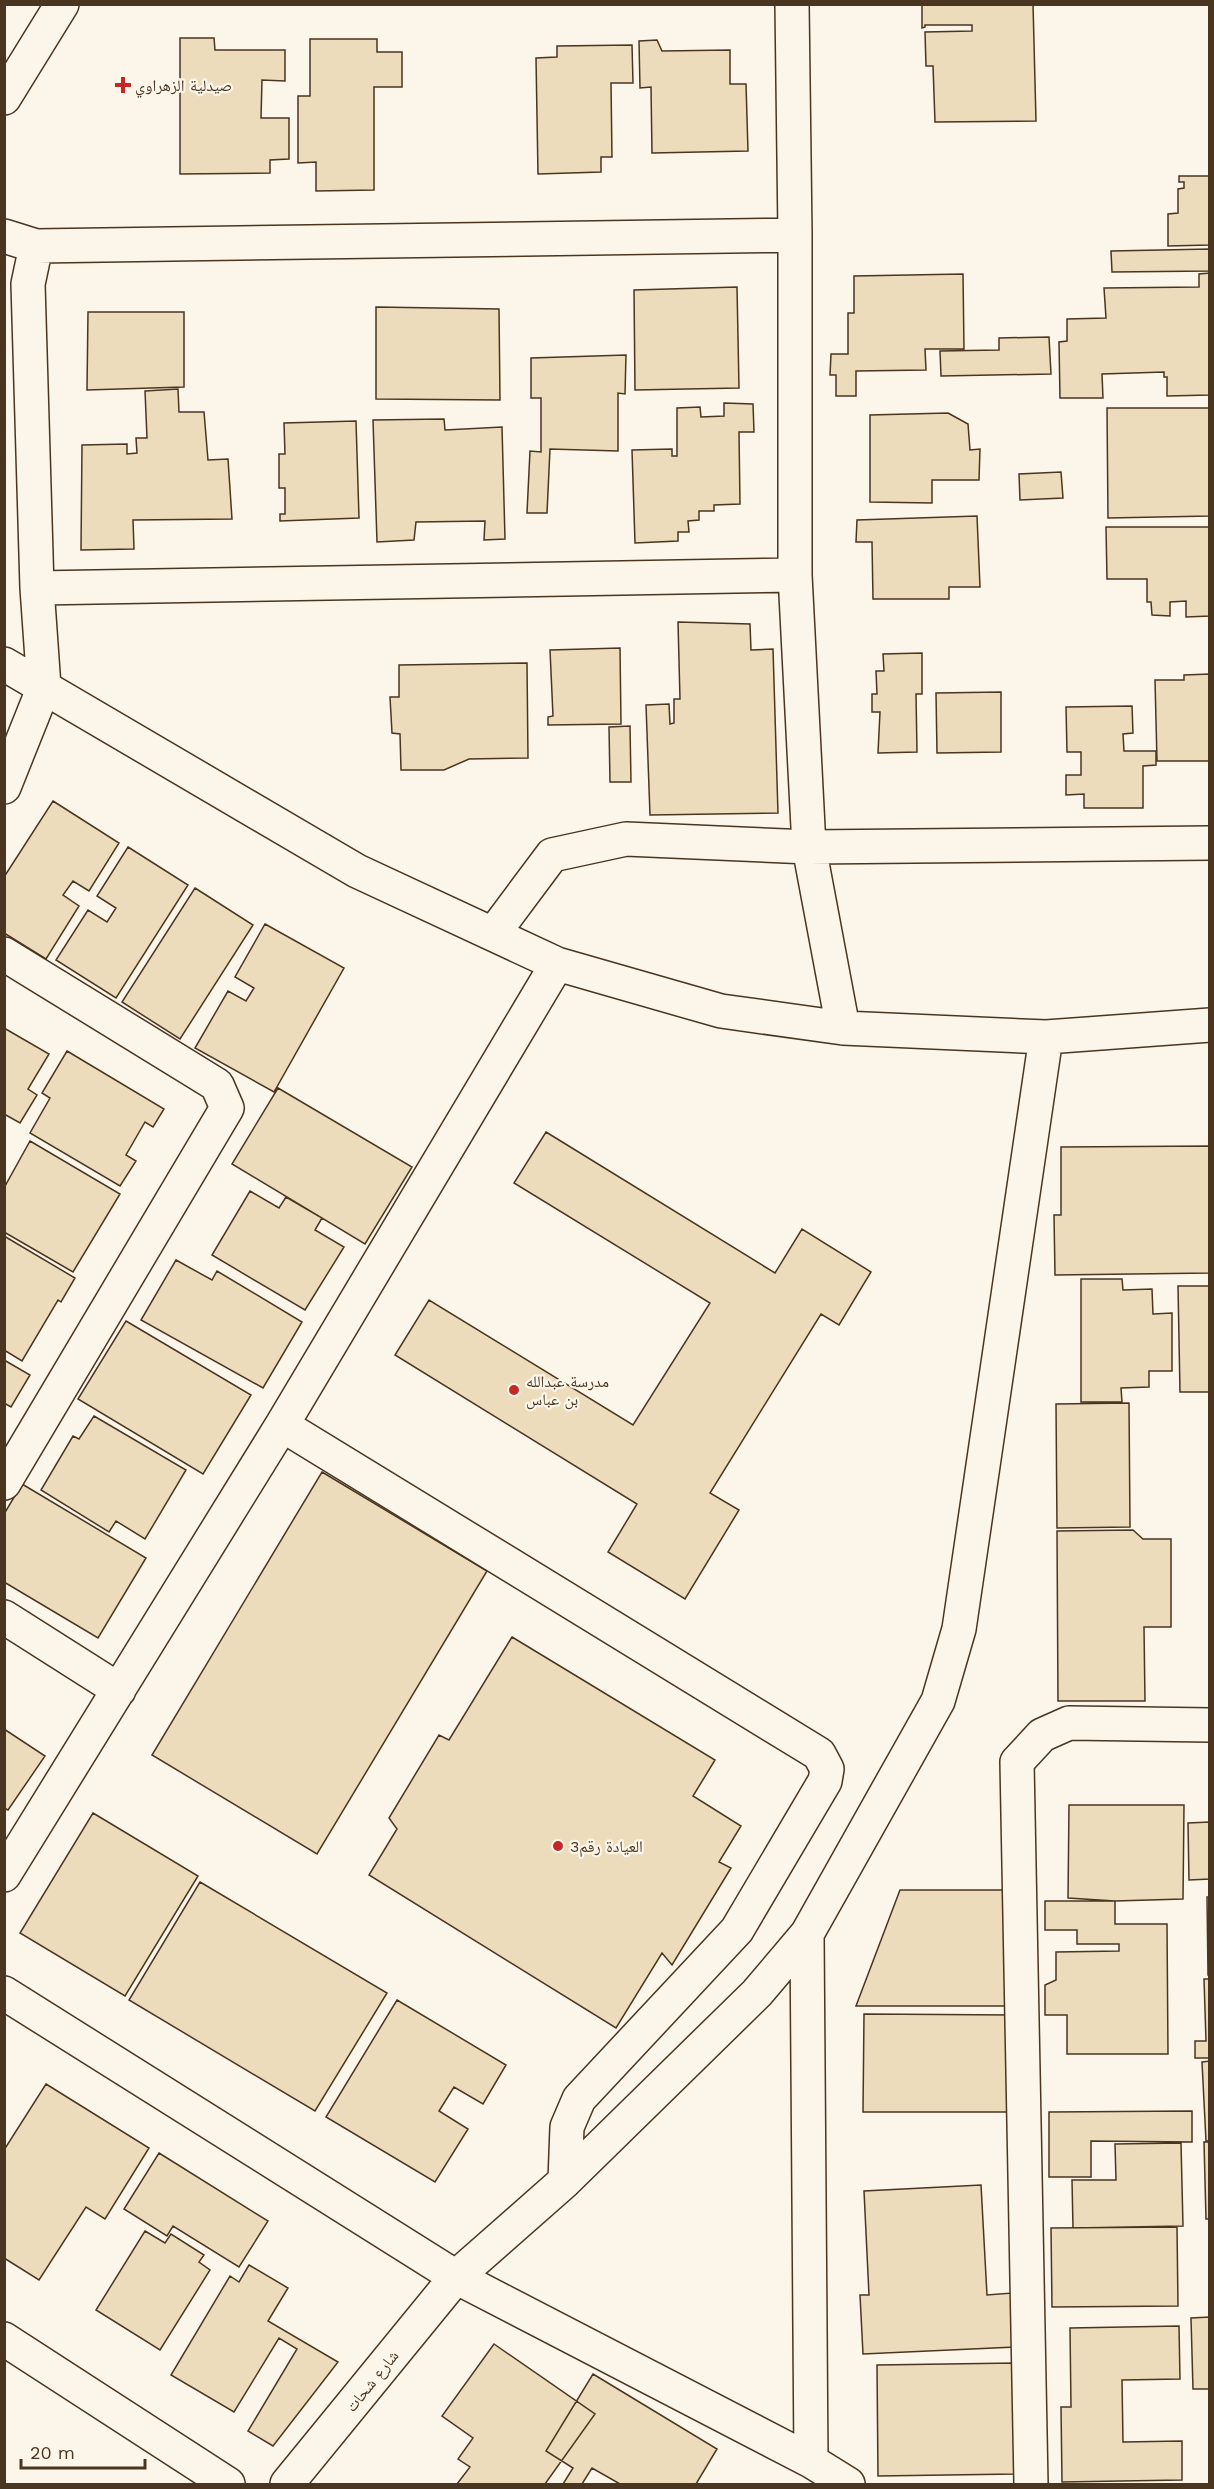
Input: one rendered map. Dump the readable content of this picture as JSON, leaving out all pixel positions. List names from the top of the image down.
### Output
{
  "streets": {
    "street": ["شارع شحات"]
  },
  "places": {
    "health": ["صيدلية الزهراوي"],
    "other": ["مدرسة عبدالله بن عباس", "3العيادة رقم"]
  },
  "scale_bar": "20 m"
}
